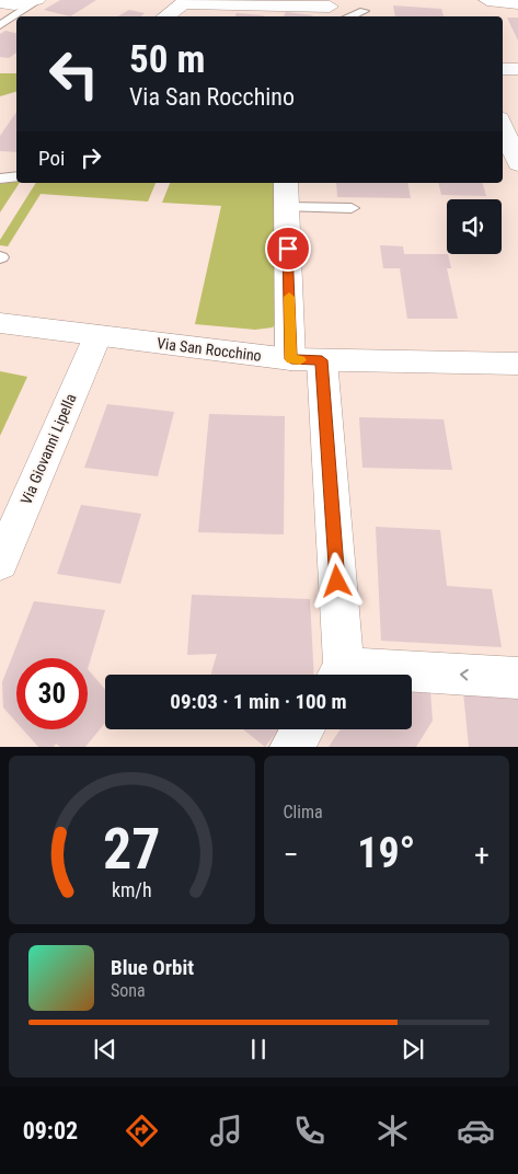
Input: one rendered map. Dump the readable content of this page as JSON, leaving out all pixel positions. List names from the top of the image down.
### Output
{
  "streets": {
    "street": ["Via San Rocchino", "Via Giovanni Lipella"]
  },
  "crossings": [
    ["Via San Rocchino", "Via Giovanni Lipella"]
  ],
  "page": {
    "turn": ["50 m", "Via San Rocchino"],
    "then": "Poi",
    "limit": "30",
    "trip": "09:03 · 1 min · 100 m",
    "tile": "Clima",
    "heat": ["−", "19°", "+"],
    "song": ["Blue Orbit", "Sona"],
    "tabs": "09:02",
    "gauge": ["27", "km/h"]
  }
}
